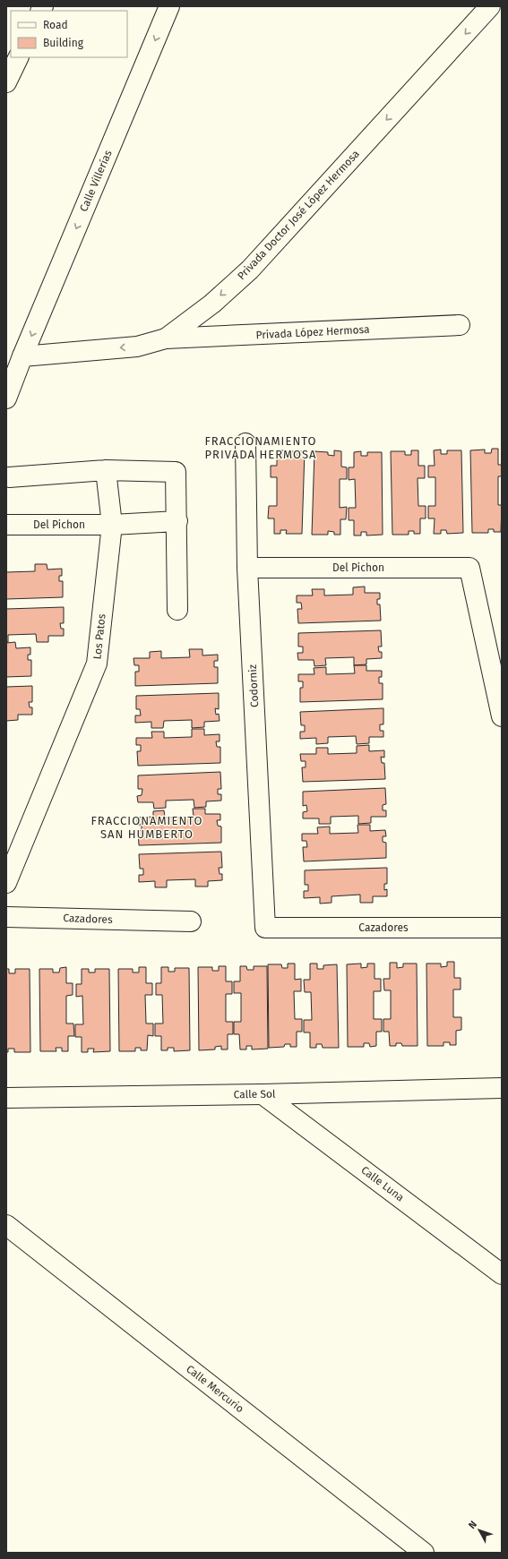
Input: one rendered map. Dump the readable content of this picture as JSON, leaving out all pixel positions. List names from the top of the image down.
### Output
{
  "streets": {
    "street": [
      "Calle Villerías",
      "Privada Doctor José López Hermosa",
      "Privada López Hermosa",
      "Del Pichon",
      "Los Patos",
      "Codorniz",
      "Cazadores",
      "Calle Sol",
      "Calle Luna",
      "Calle Mercurio"
    ]
  },
  "crossings": [
    ["Calle Villerías", "Privada Doctor José López Hermosa"],
    ["Privada Doctor José López Hermosa", "Privada López Hermosa"],
    ["Del Pichon", "Los Patos"],
    ["Del Pichon", "Codorniz"],
    ["Codorniz", "Cazadores"],
    ["Calle Sol", "Calle Luna"]
  ],
  "one_way": ["Calle Villerías", "Privada Doctor José López Hermosa"],
  "districts": ["FRACCIONAMIENTO PRIVADA HERMOSA", "FRACCIONAMIENTO SAN HUMBERTO"],
  "legend": ["Road", "Building"],
  "north": "top left"
}
